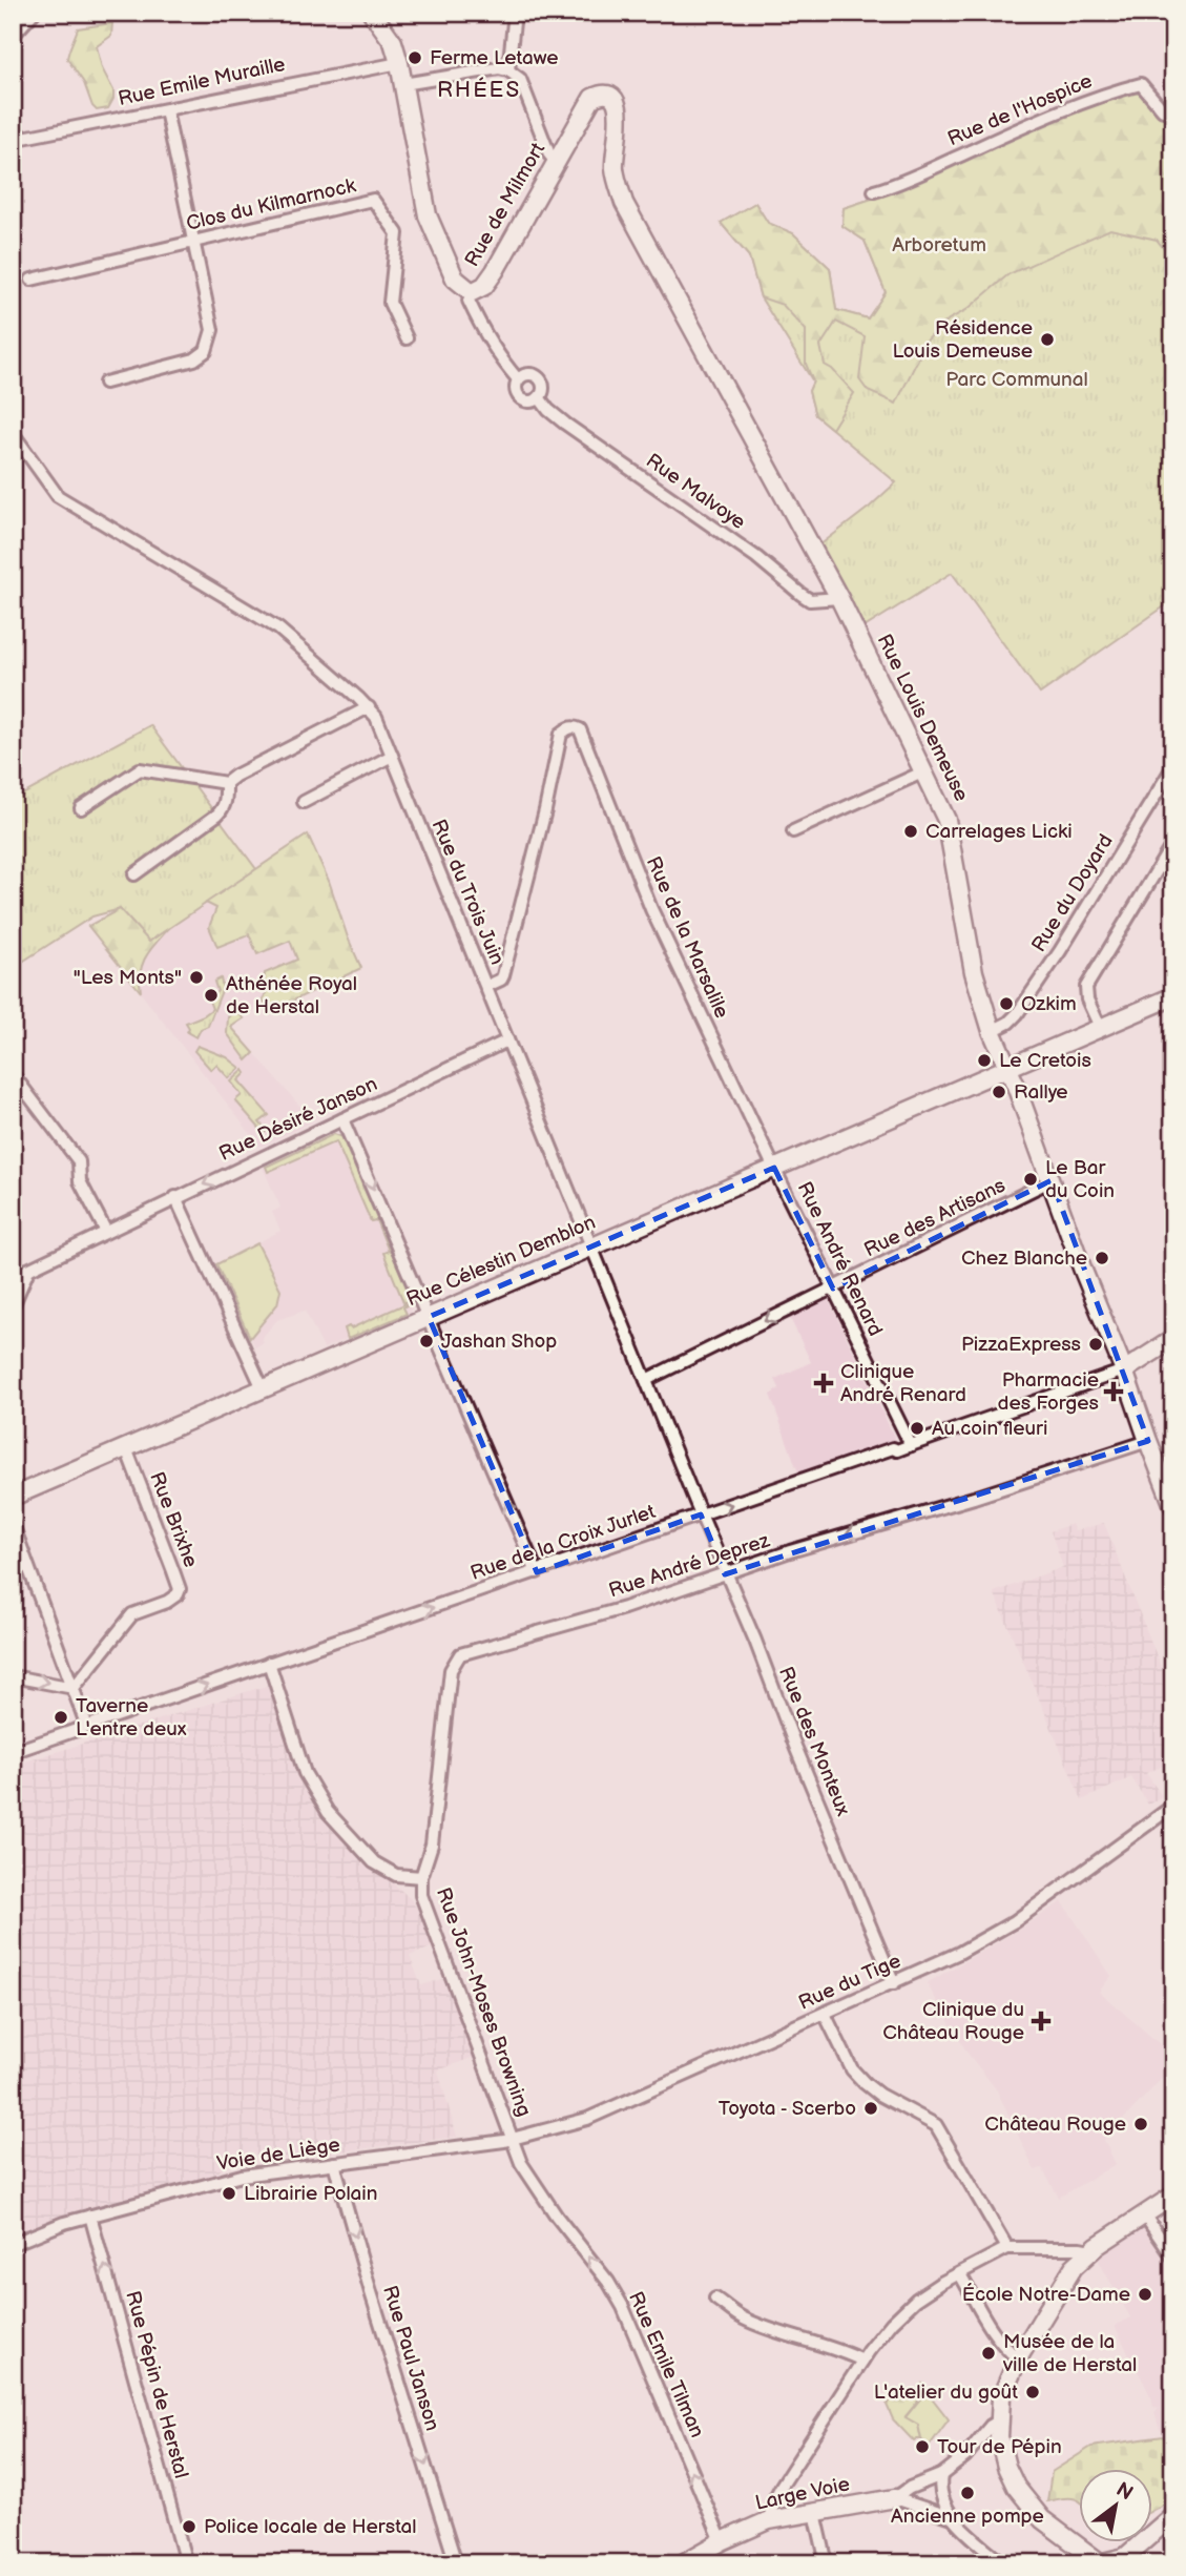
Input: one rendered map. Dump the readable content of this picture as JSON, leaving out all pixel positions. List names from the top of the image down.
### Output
{
  "streets": {
    "street": [
      "Rue Emile Muraille",
      "Rue de l'Hospice",
      "Clos du Kilmarnock",
      "Rue de Milmort",
      "Rue Malvoye",
      "Rue Louis Demeuse",
      "Rue du Trois Juin",
      "Rue du Doyard",
      "Rue de la Marsalile",
      "Rue Désiré Janson",
      "Rue des Artisans",
      "Rue André Renard",
      "Rue Célestin Demblon",
      "Rue Brixhe",
      "Rue de la Croix Jurlet",
      "Rue André Deprez",
      "Rue des Monteux",
      "Rue du Tige",
      "Rue John-Moses Browning",
      "Voie de Liège",
      "Rue Paul Janson",
      "Rue Emile Tilman",
      "Rue Pépin de Herstal",
      "Large Voie"
    ]
  },
  "crossings": [
    ["Rue Emile Muraille", "Rue de Milmort"],
    ["Rue de Milmort", "Rue Louis Demeuse"],
    ["Rue Malvoye", "Rue Louis Demeuse"],
    ["Rue Louis Demeuse", "Rue du Doyard"],
    ["Rue Louis Demeuse", "Rue des Artisans"],
    ["Rue Louis Demeuse", "Rue Célestin Demblon"],
    ["Rue Louis Demeuse", "Rue de la Croix Jurlet"],
    ["Rue Louis Demeuse", "Rue André Deprez"],
    ["Rue du Trois Juin", "Rue de la Marsalile"],
    ["Rue du Trois Juin", "Rue Désiré Janson"],
    ["Rue du Trois Juin", "Rue des Artisans"],
    ["Rue du Trois Juin", "Rue Célestin Demblon"],
    ["Rue du Trois Juin", "Rue de la Croix Jurlet"],
    ["Rue du Trois Juin", "Rue des Monteux"],
    ["Rue de la Marsalile", "Rue André Renard"],
    ["Rue de la Marsalile", "Rue Célestin Demblon"],
    ["Rue des Artisans", "Rue André Renard"],
    ["Rue André Renard", "Rue Célestin Demblon"],
    ["Rue André Renard", "Rue de la Croix Jurlet"],
    ["Rue Célestin Demblon", "Rue Brixhe"],
    ["Rue de la Croix Jurlet", "Rue des Monteux"],
    ["Rue André Deprez", "Rue des Monteux"],
    ["Rue André Deprez", "Rue John-Moses Browning"],
    ["Rue des Monteux", "Rue du Tige"],
    ["Rue du Tige", "Rue John-Moses Browning"],
    ["Rue du Tige", "Voie de Liège"],
    ["Rue du Tige", "Rue Emile Tilman"],
    ["Rue John-Moses Browning", "Voie de Liège"],
    ["Rue John-Moses Browning", "Rue Emile Tilman"],
    ["Voie de Liège", "Rue Paul Janson"],
    ["Voie de Liège", "Rue Emile Tilman"],
    ["Voie de Liège", "Rue Pépin de Herstal"],
    ["Rue Emile Tilman", "Large Voie"]
  ],
  "one_way": [
    "Rue des Artisans",
    "Rue de la Croix Jurlet",
    "Rue André Deprez",
    "Rue Paul Janson",
    "Rue Emile Tilman",
    "Rue Pépin de Herstal"
  ],
  "districts": ["RHÉES"],
  "parks": ["Arboretum", "Parc Communal"],
  "places": {
    "other": [
      "Ferme Letawe",
      "Résidence Louis Demeuse",
      "Carrelages Licki",
      "\"Les Monts\"",
      "Athénée Royal de Herstal",
      "Ozkim",
      "Le Cretois",
      "Rallye",
      "Le Bar du Coin",
      "Chez Blanche",
      "Jashan Shop",
      "PizzaExpress",
      "Au coin fleuri",
      "Taverne L'entre deux",
      "Toyota - Scerbo",
      "Château Rouge",
      "Librairie Polain",
      "École Notre-Dame",
      "Musée de la ville de Herstal",
      "L'atelier du goût",
      "Tour de Pépin",
      "Ancienne pompe",
      "Police locale de Herstal"
    ],
    "health": ["Clinique André Renard", "Pharmacie des Forges", "Clinique du Château Rouge"]
  },
  "north": "top right"
}
